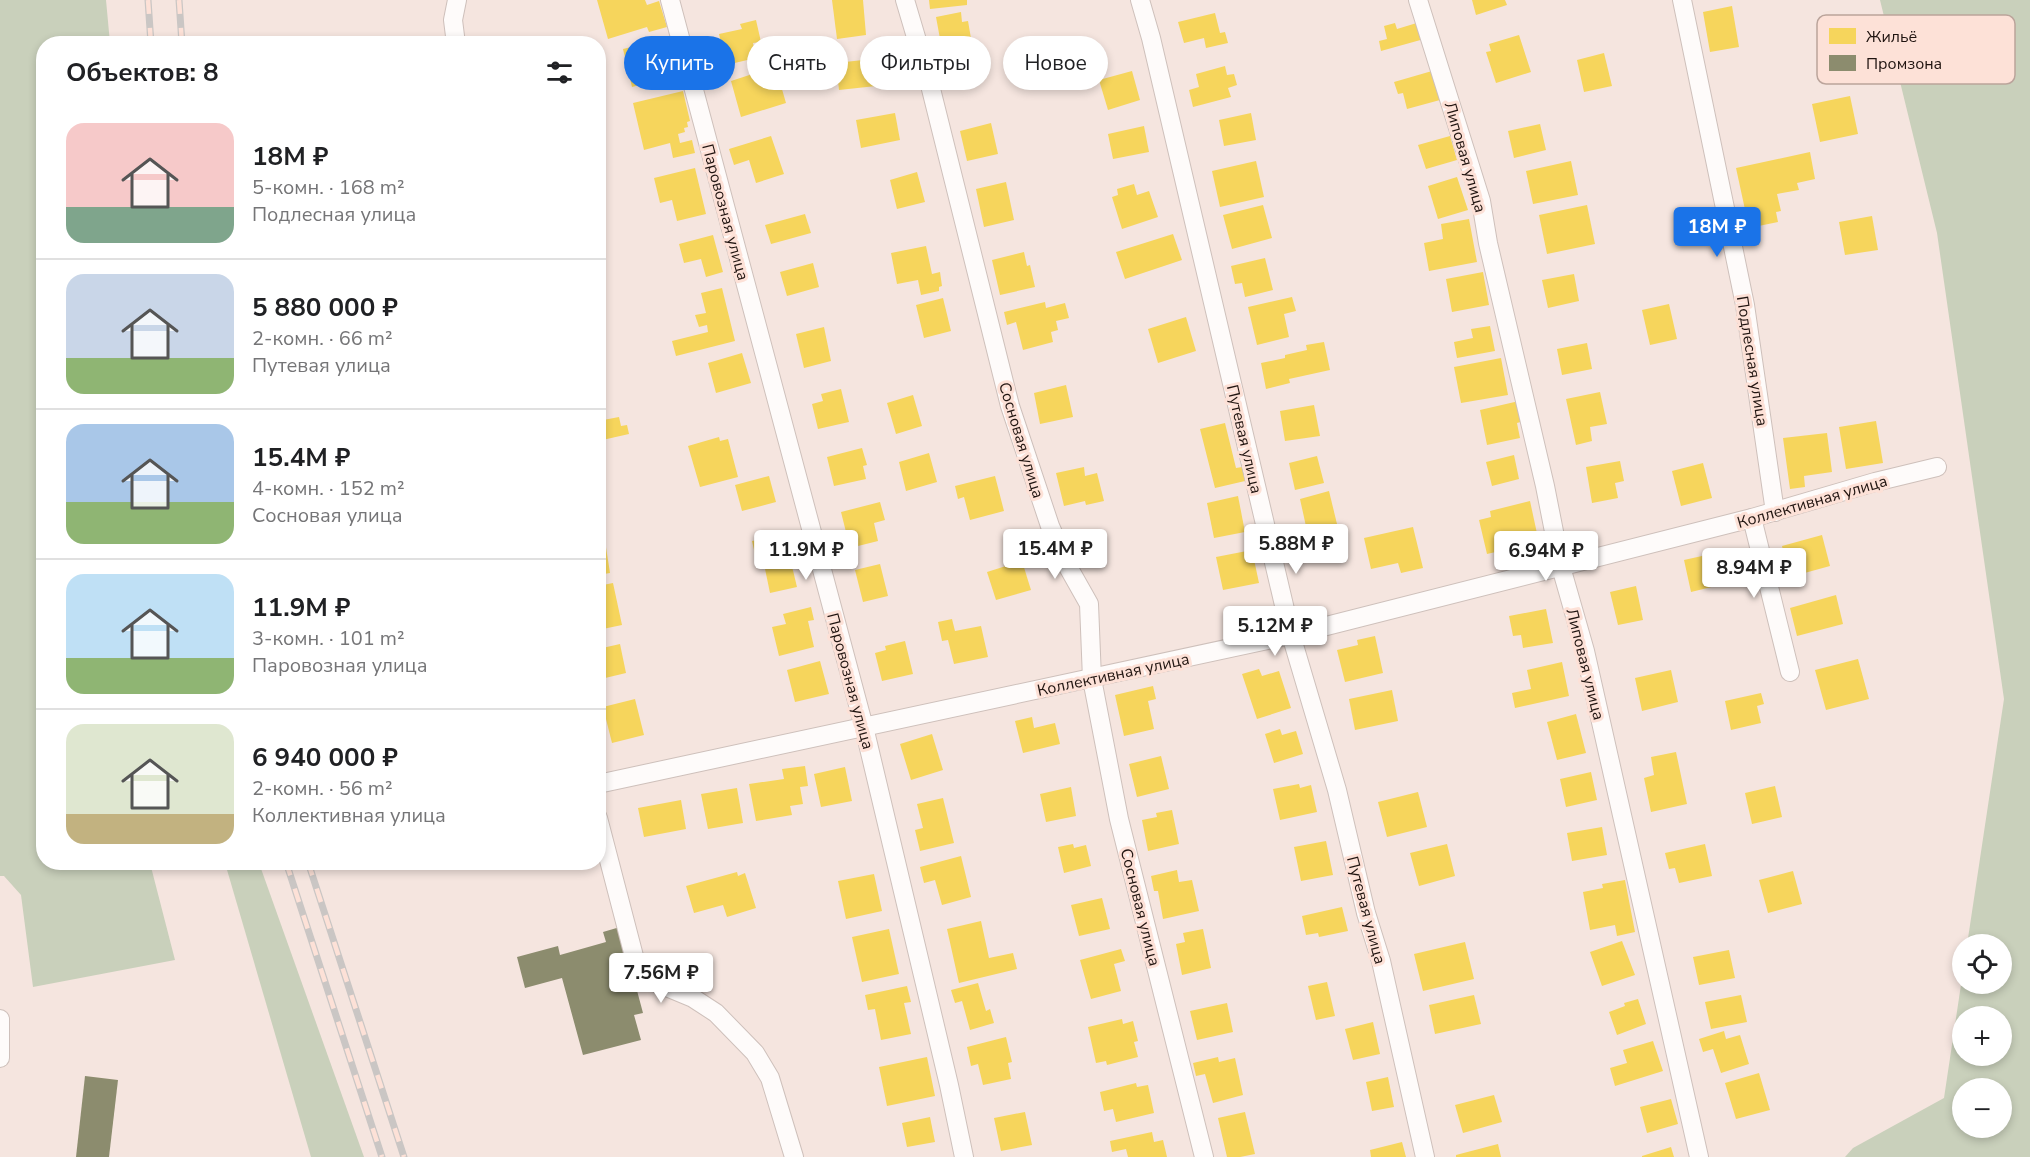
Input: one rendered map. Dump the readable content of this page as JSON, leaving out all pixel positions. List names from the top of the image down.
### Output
{
  "streets": {
    "street": [
      "Липовая улица",
      "Паровозная улица",
      "Подлесная улица",
      "Путевая улица",
      "Сосновая улица",
      "Коллективная улица"
    ]
  },
  "crossings": [
    ["Липовая улица", "Коллективная улица"],
    ["Паровозная улица", "Коллективная улица"],
    ["Подлесная улица", "Коллективная улица"],
    ["Путевая улица", "Коллективная улица"],
    ["Сосновая улица", "Коллективная улица"]
  ],
  "legend": ["Жильё", "Промзона"],
  "page": {
    "chip": [
      "Купить",
      "Снять",
      "Фильтры",
      "Новое"
    ],
    "heading": "Объектов: 8",
    "list": [
      {
        "name": "18M ₽",
        "note": "5-комн. · 168 m² · Подлесная улица"
      },
      {
        "name": "5 880 000 ₽",
        "note": "2-комн. · 66 m² · Путевая улица"
      },
      {
        "name": "15.4M ₽",
        "note": "4-комн. · 152 m² · Сосновая улица"
      },
      {
        "name": "11.9M ₽",
        "note": "3-комн. · 101 m² · Паровозная улица"
      },
      {
        "name": "6 940 000 ₽",
        "note": "2-комн. · 56 m² · Коллективная улица"
      }
    ],
    "price": [
      "18M ₽",
      "5.88M ₽",
      "15.4M ₽",
      "11.9M ₽",
      "6.94M ₽",
      "8.94M ₽",
      "5.12M ₽",
      "7.56M ₽"
    ],
    "map_buttons": ["+", "−"]
  }
}
